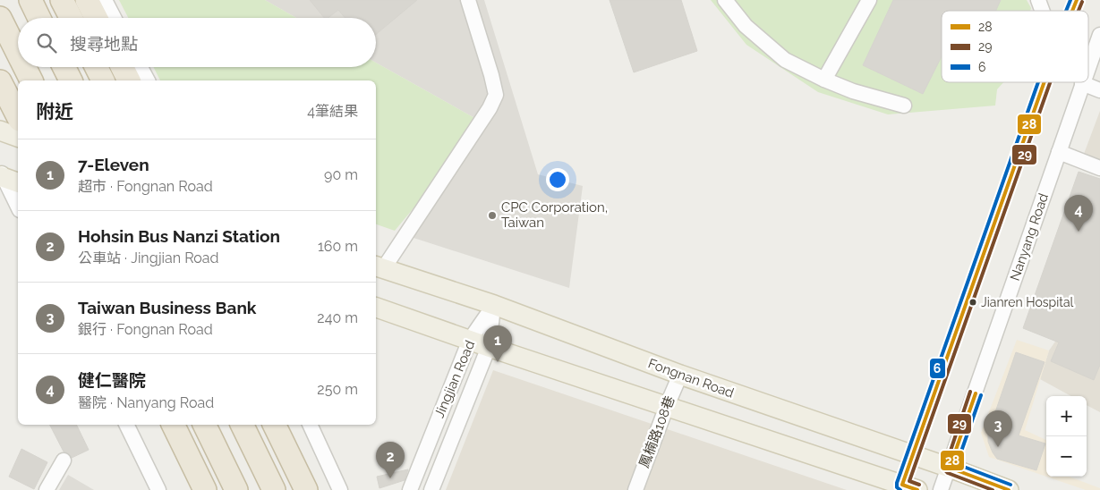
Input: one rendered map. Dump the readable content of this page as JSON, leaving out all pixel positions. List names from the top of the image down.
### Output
{
  "streets": {
    "main road": ["Fongnan Road"],
    "street": ["Nanyang Road", "Jingjian Road", "鳳楠路108巷"]
  },
  "crossings": [
    ["Nanyang Road", "Fongnan Road"],
    ["Fongnan Road", "Jingjian Road"],
    ["Fongnan Road", "鳳楠路108巷"]
  ],
  "places": ["CPC Corporation, Taiwan", "Jianren Hospital"],
  "lines": ["transit line 28", "transit line 6", "transit line 29"],
  "legend": ["28", "29", "6"],
  "page": {
    "search": "搜尋地點",
    "heading": ["附近", "4筆結果"],
    "list": [
      {
        "mark": "1",
        "name": "7-Eleven",
        "note": "超市 · Fongnan Road",
        "value": "90 m"
      },
      {
        "mark": "2",
        "name": "Hohsin Bus Nanzi Station",
        "note": "公車站 · Jingjian Road",
        "value": "160 m"
      },
      {
        "mark": "3",
        "name": "Taiwan Business Bank",
        "note": "銀行 · Fongnan Road",
        "value": "240 m"
      },
      {
        "mark": "4",
        "name": "健仁醫院",
        "note": "醫院 · Nanyang Road",
        "value": "250 m"
      }
    ],
    "pins": [
      "4",
      "1",
      "3",
      "2"
    ],
    "map_buttons": ["+", "−"]
  }
}
